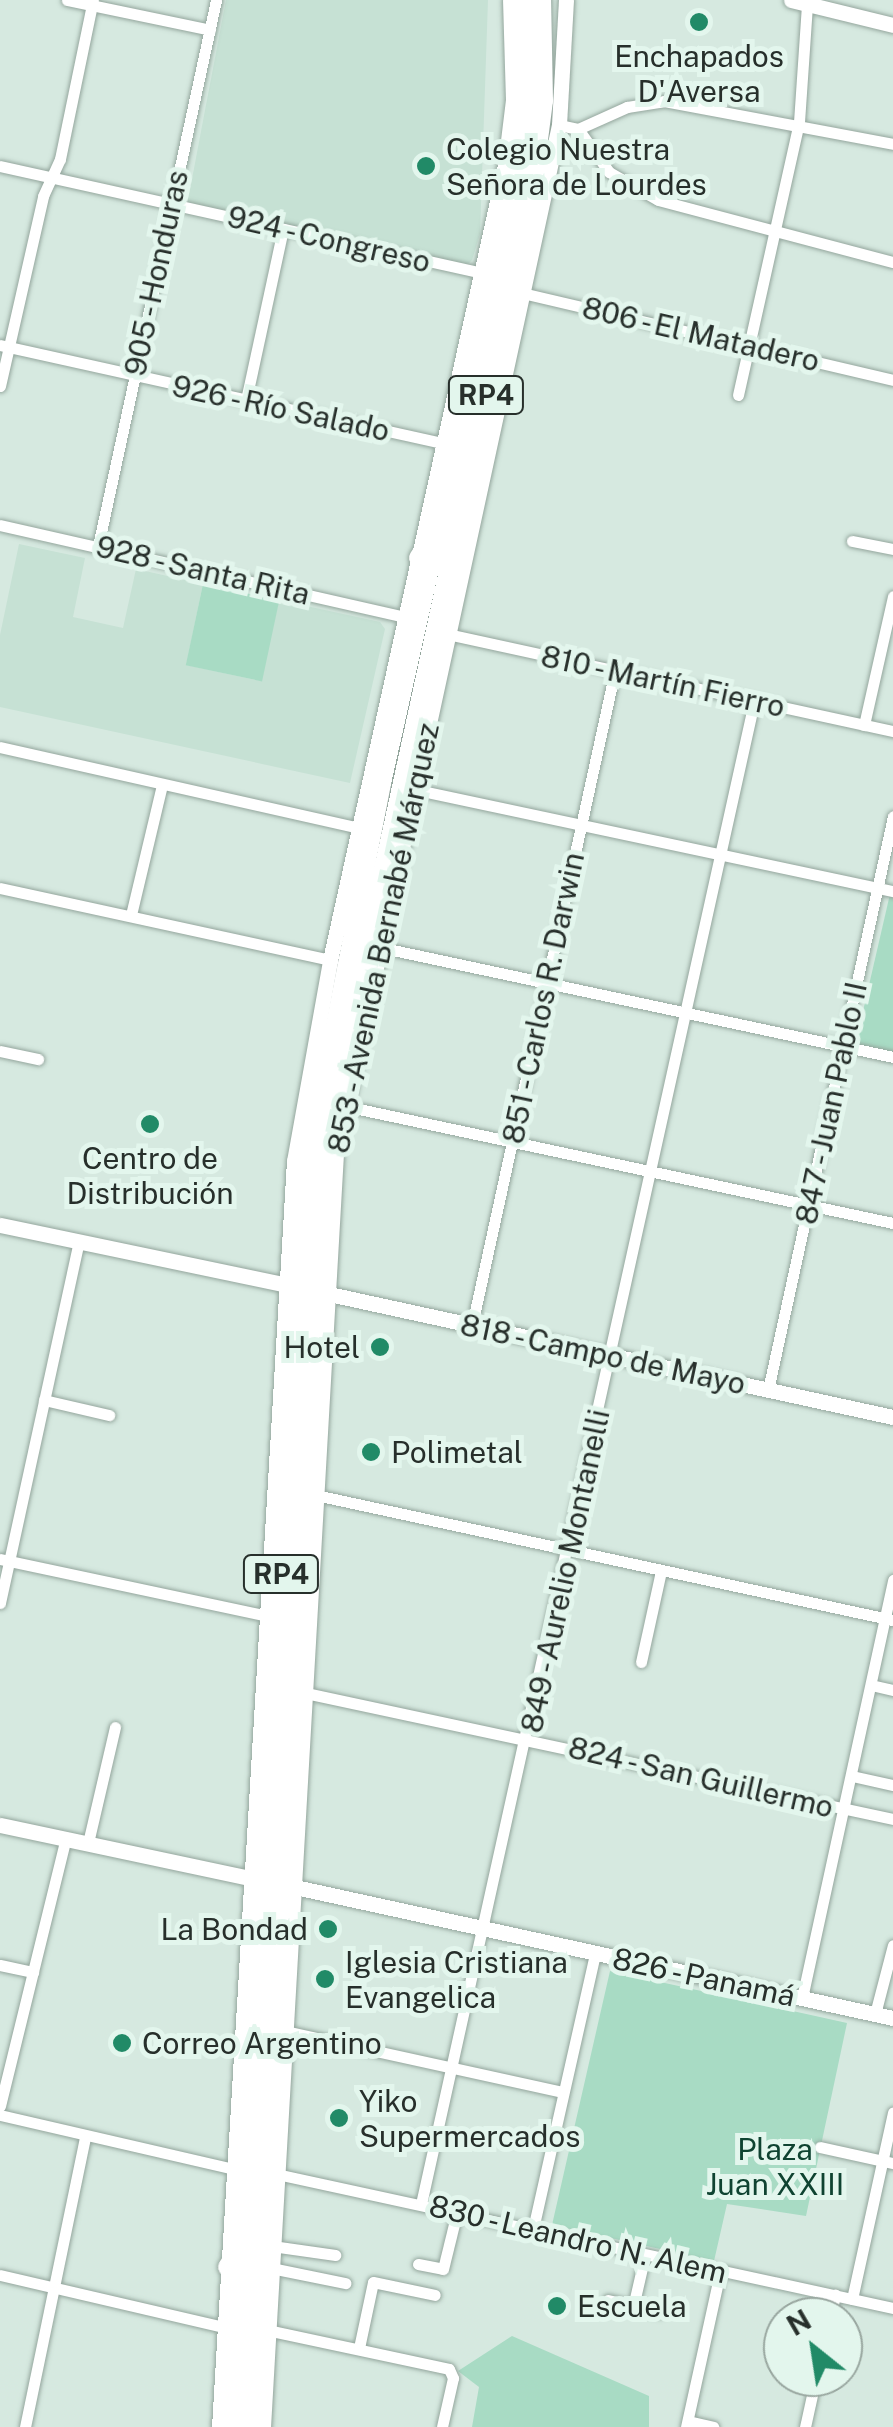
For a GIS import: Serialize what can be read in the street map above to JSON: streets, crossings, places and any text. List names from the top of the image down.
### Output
{
  "streets": {
    "main road": ["RP4", "853 - Avenida Bernabé Márquez"],
    "street": [
      "924 - Congreso",
      "905 - Honduras",
      "806 - El Matadero",
      "926 - Río Salado",
      "928 - Santa Rita",
      "810 - Martín Fierro",
      "851 - Carlos R. Darwin",
      "847 - Juan Pablo II",
      "818 - Campo de Mayo",
      "849 - Aurelio Montanelli",
      "824 - San Guillermo",
      "826 - Panamá",
      "830 - Leandro N. Alem"
    ]
  },
  "crossings": [
    ["924 - Congreso", "905 - Honduras"],
    ["924 - Congreso", "853 - Avenida Bernabé Márquez"],
    ["905 - Honduras", "926 - Río Salado"],
    ["905 - Honduras", "928 - Santa Rita"],
    ["806 - El Matadero", "853 - Avenida Bernabé Márquez"],
    ["926 - Río Salado", "853 - Avenida Bernabé Márquez"],
    ["928 - Santa Rita", "853 - Avenida Bernabé Márquez"],
    ["810 - Martín Fierro", "853 - Avenida Bernabé Márquez"],
    ["810 - Martín Fierro", "851 - Carlos R. Darwin"],
    ["810 - Martín Fierro", "849 - Aurelio Montanelli"],
    ["853 - Avenida Bernabé Márquez", "818 - Campo de Mayo"],
    ["853 - Avenida Bernabé Márquez", "824 - San Guillermo"],
    ["853 - Avenida Bernabé Márquez", "826 - Panamá"],
    ["853 - Avenida Bernabé Márquez", "830 - Leandro N. Alem"],
    ["851 - Carlos R. Darwin", "818 - Campo de Mayo"],
    ["847 - Juan Pablo II", "818 - Campo de Mayo"],
    ["818 - Campo de Mayo", "849 - Aurelio Montanelli"],
    ["849 - Aurelio Montanelli", "824 - San Guillermo"],
    ["849 - Aurelio Montanelli", "826 - Panamá"],
    ["849 - Aurelio Montanelli", "830 - Leandro N. Alem"]
  ],
  "parks": ["Plaza Juan XXIII"],
  "places": [
    "Enchapados D'Aversa",
    "Colegio Nuestra Señora de Lourdes",
    "Centro de Distribución",
    "Hotel",
    "Polimetal",
    "La Bondad",
    "Iglesia Cristiana Evangelica",
    "Correo Argentino",
    "Yiko Supermercados",
    "Escuela"
  ],
  "north": "top left"
}
